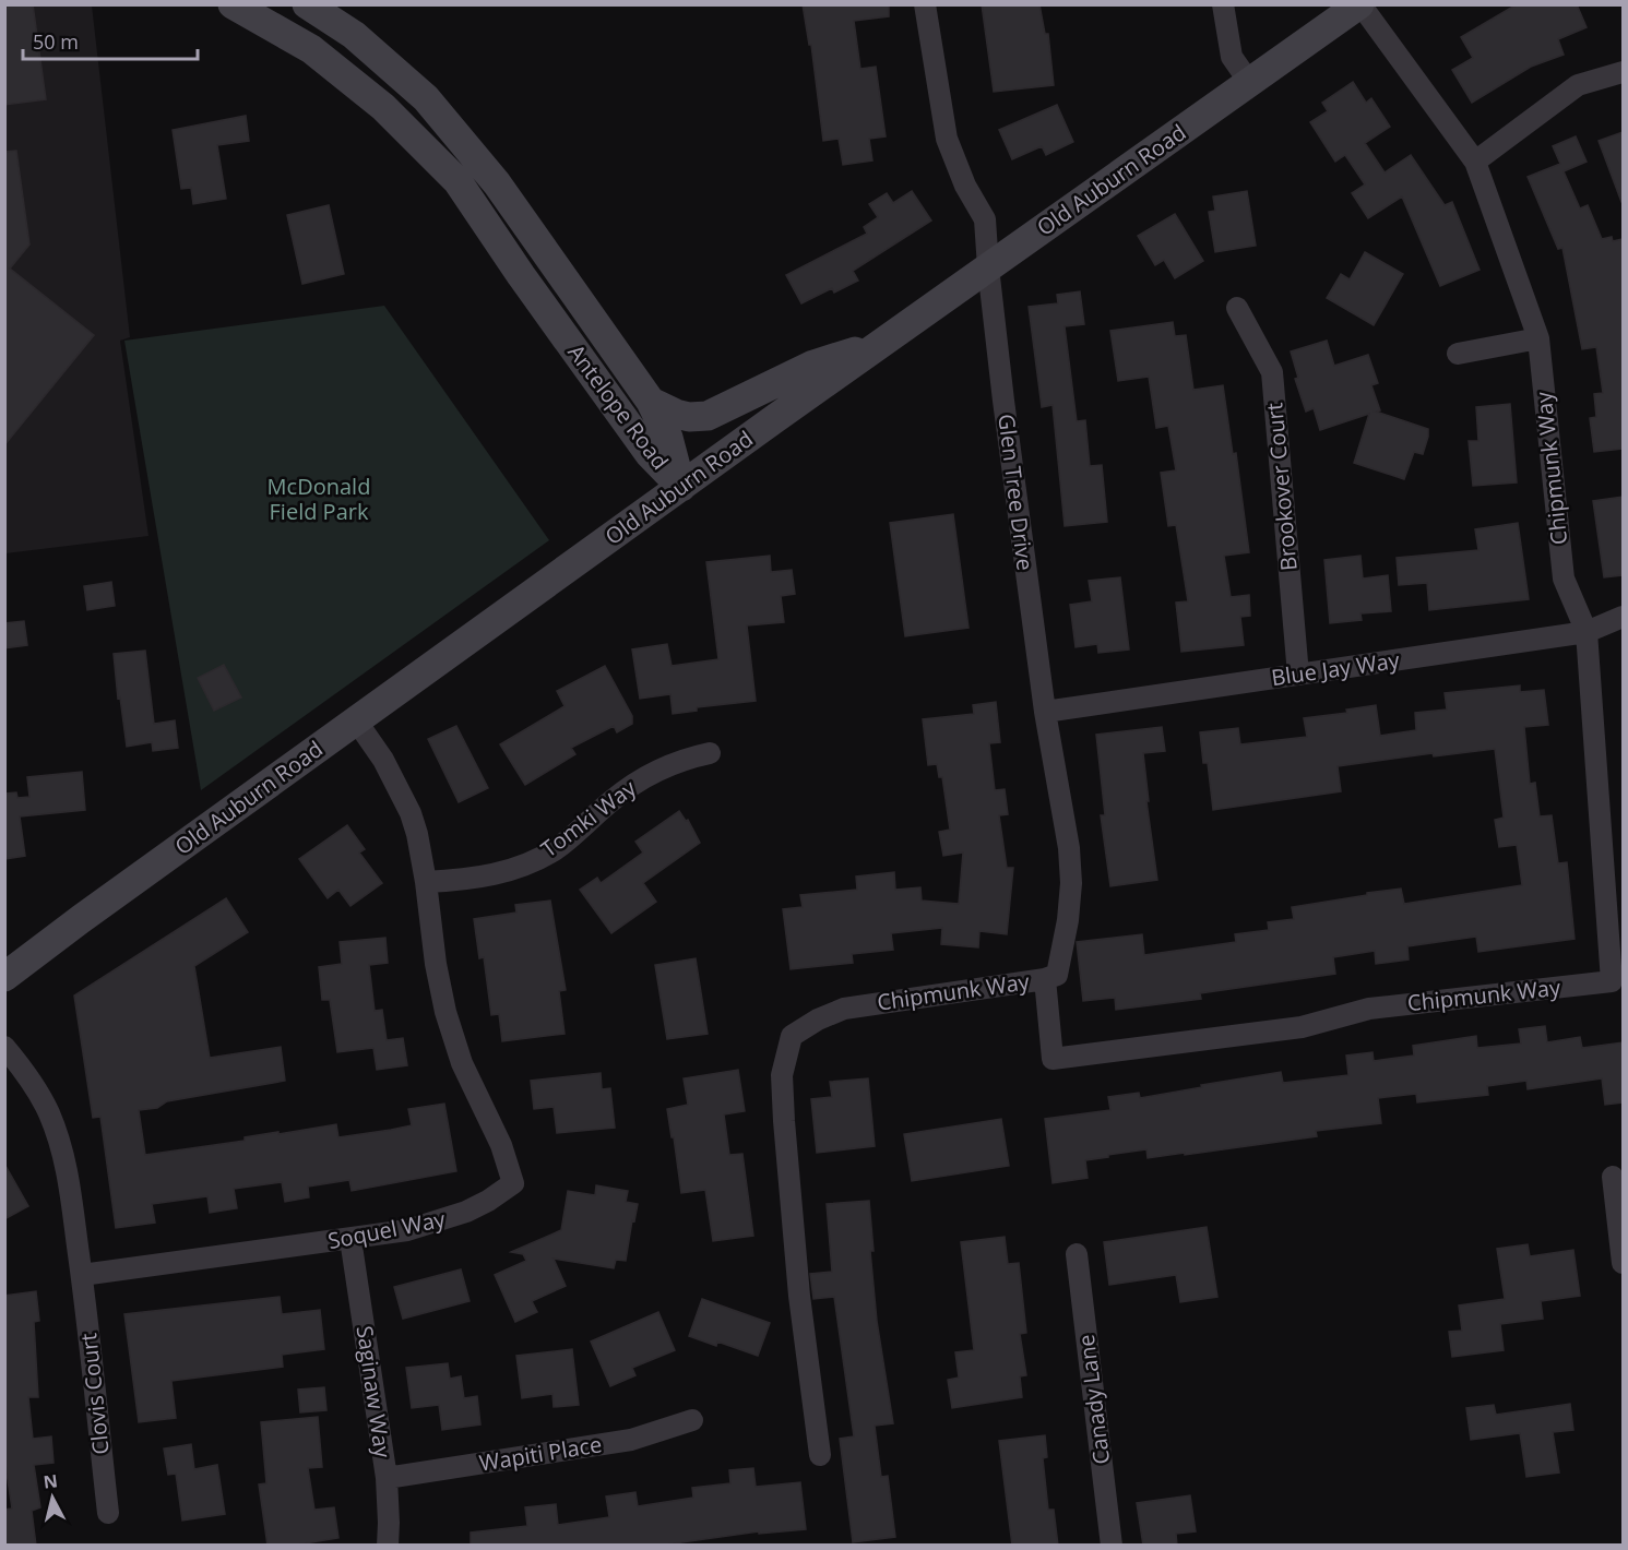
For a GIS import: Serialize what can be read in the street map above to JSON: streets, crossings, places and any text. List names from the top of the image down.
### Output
{
  "streets": {
    "main road": ["Old Auburn Road", "Antelope Road"],
    "street": [
      "Chipmunk Way",
      "Brookover Court",
      "Glen Tree Drive",
      "Blue Jay Way",
      "Tomki Way",
      "Soquel Way",
      "Saginaw Way",
      "Clovis Court",
      "Canady Lane",
      "Wapiti Place"
    ]
  },
  "crossings": [
    ["Old Auburn Road", "Antelope Road"],
    ["Old Auburn Road", "Chipmunk Way"],
    ["Old Auburn Road", "Glen Tree Drive"],
    ["Old Auburn Road", "Soquel Way"],
    ["Chipmunk Way", "Glen Tree Drive"],
    ["Chipmunk Way", "Blue Jay Way"],
    ["Brookover Court", "Blue Jay Way"],
    ["Glen Tree Drive", "Blue Jay Way"],
    ["Tomki Way", "Soquel Way"],
    ["Soquel Way", "Saginaw Way"],
    ["Soquel Way", "Clovis Court"],
    ["Saginaw Way", "Wapiti Place"]
  ],
  "parks": ["McDonald Field Park"],
  "scale_bar": "50 m",
  "north": "top"
}
